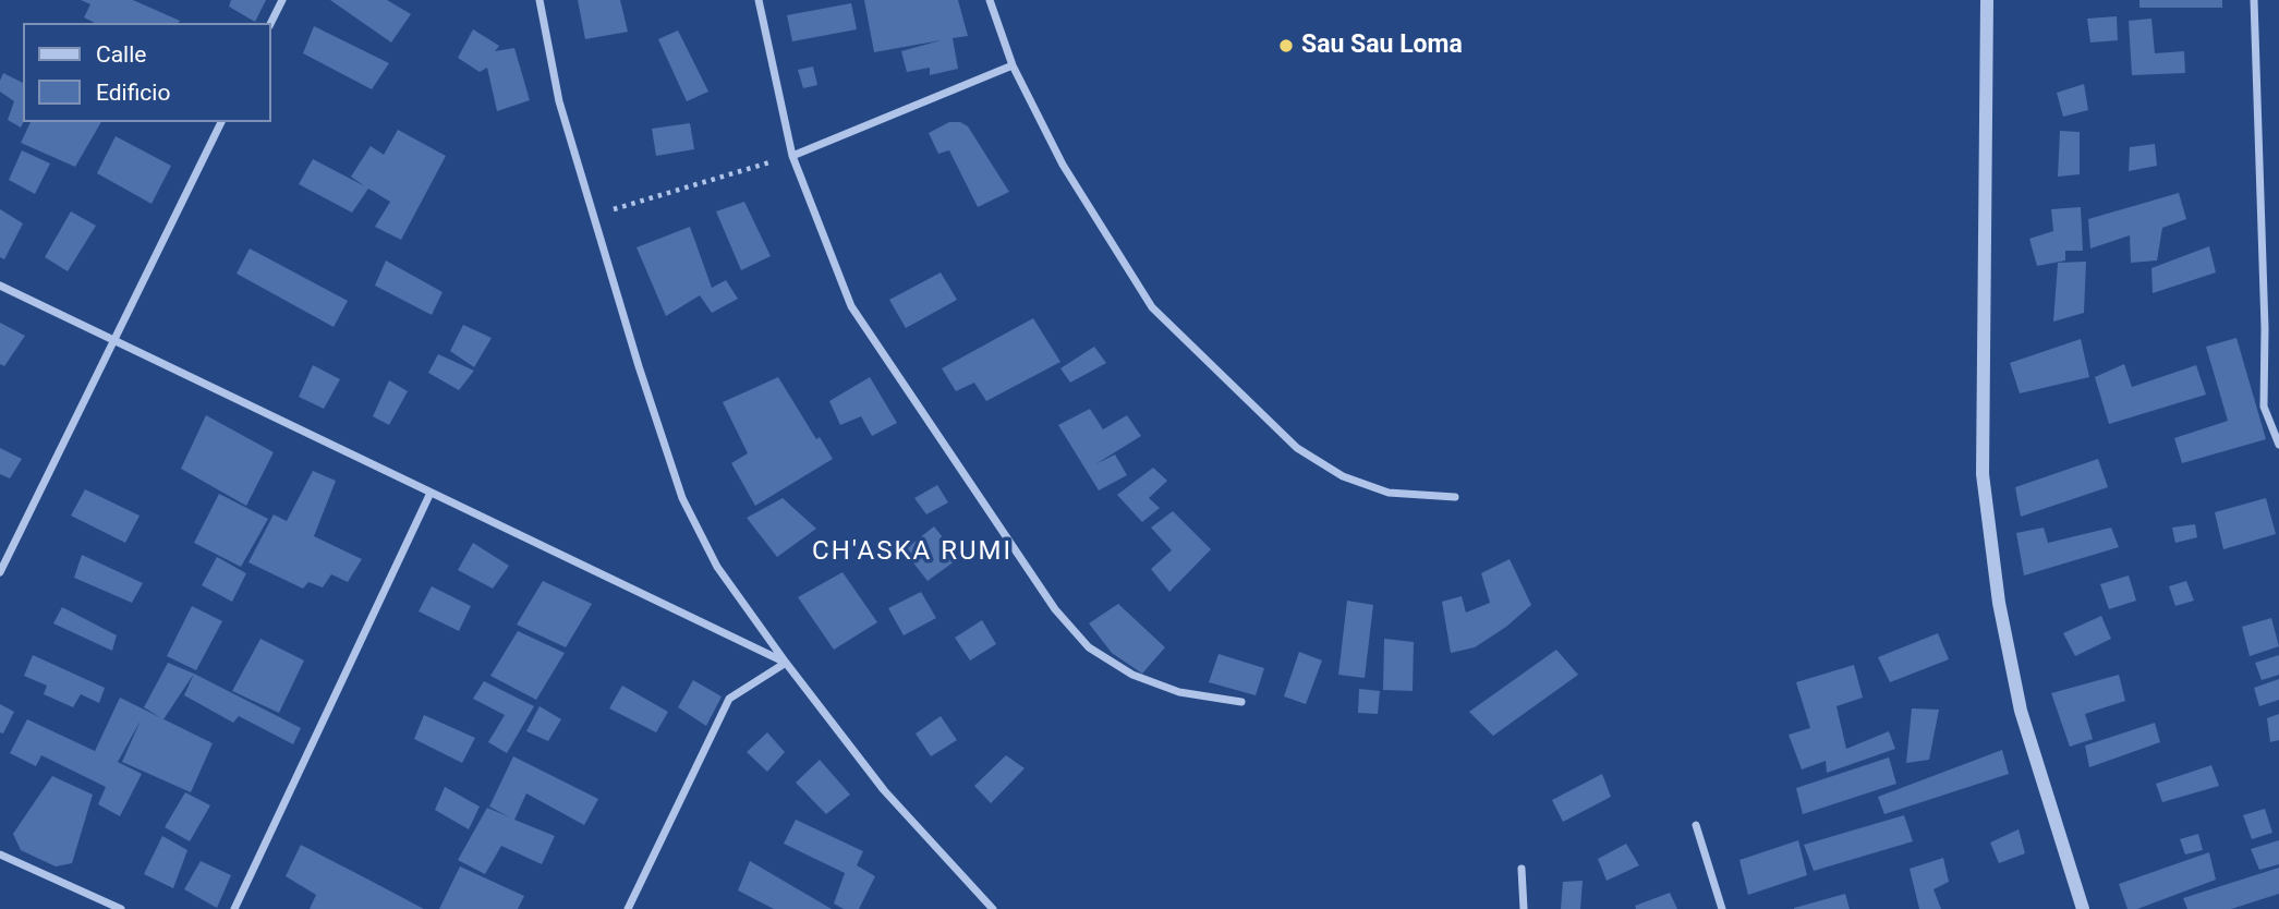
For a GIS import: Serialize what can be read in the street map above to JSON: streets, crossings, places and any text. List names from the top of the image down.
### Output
{
  "districts": ["CH'ASKA RUMI"],
  "places": ["Sau Sau Loma"],
  "legend": ["Calle", "Edificio"]
}
